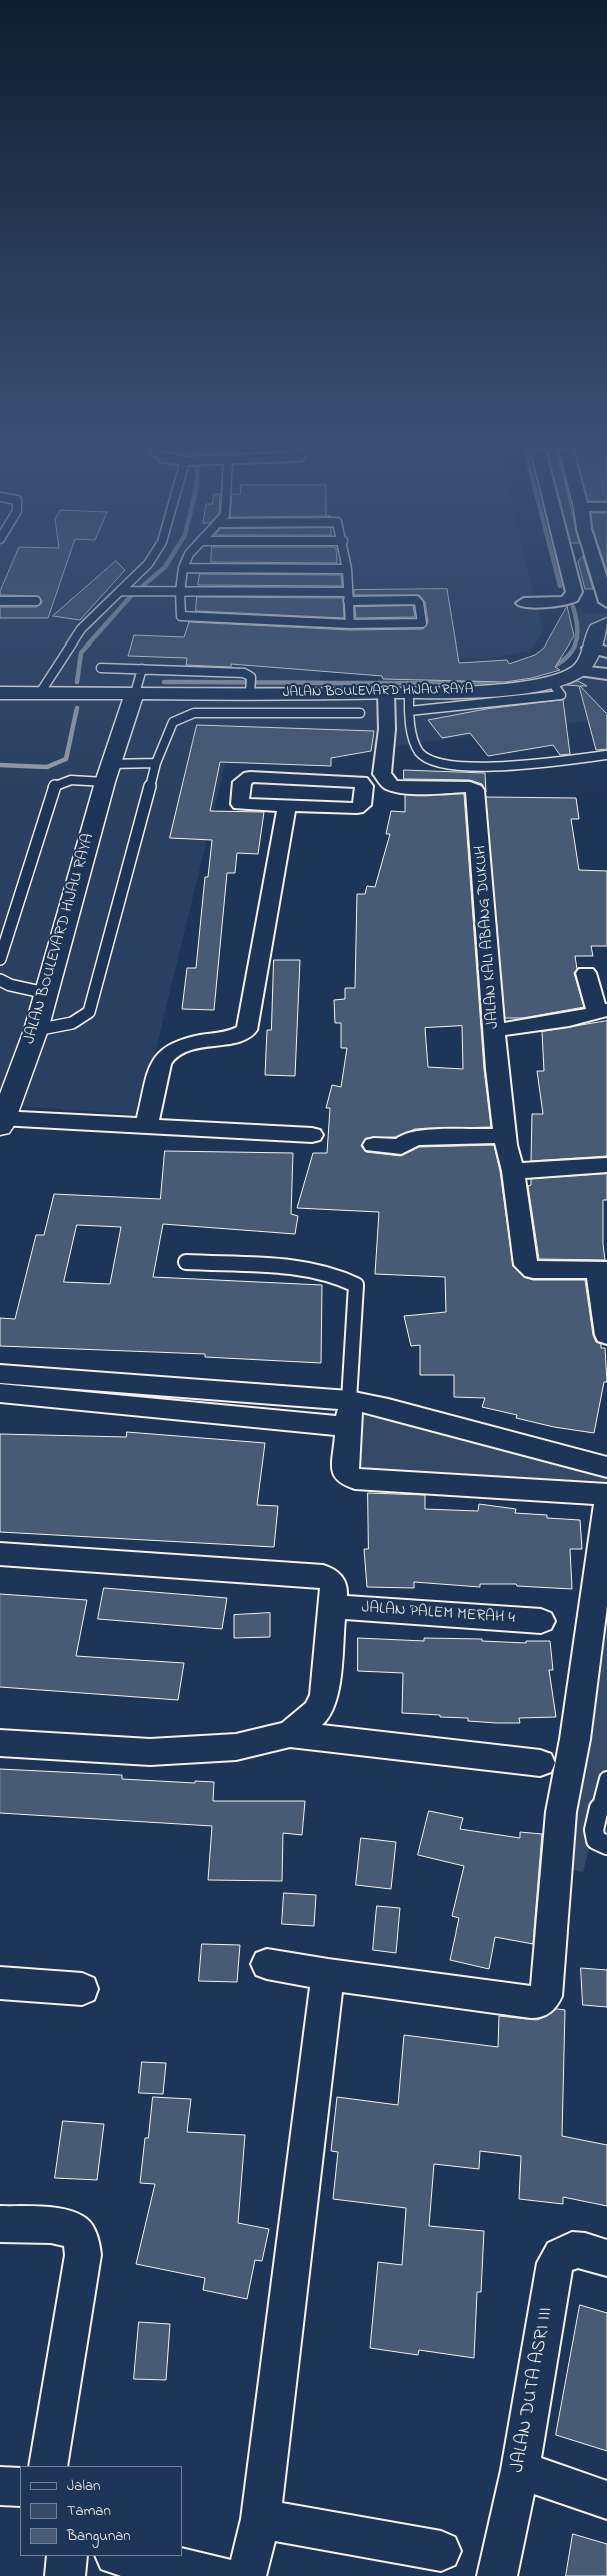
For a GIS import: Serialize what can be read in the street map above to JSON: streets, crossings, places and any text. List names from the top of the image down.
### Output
{
  "streets": {
    "street": [
      "JALAN BOULEVARD HIJAU RAYA",
      "JALAN KALI ABANG DUKUH",
      "JALAN PALEM MERAH 4",
      "JALAN DUTA ASRI III"
    ]
  },
  "crossings": [
    ["JALAN BOULEVARD HIJAU RAYA", "JALAN KALI ABANG DUKUH"]
  ],
  "legend": ["Jalan", "Taman", "Bangunan"]
}
